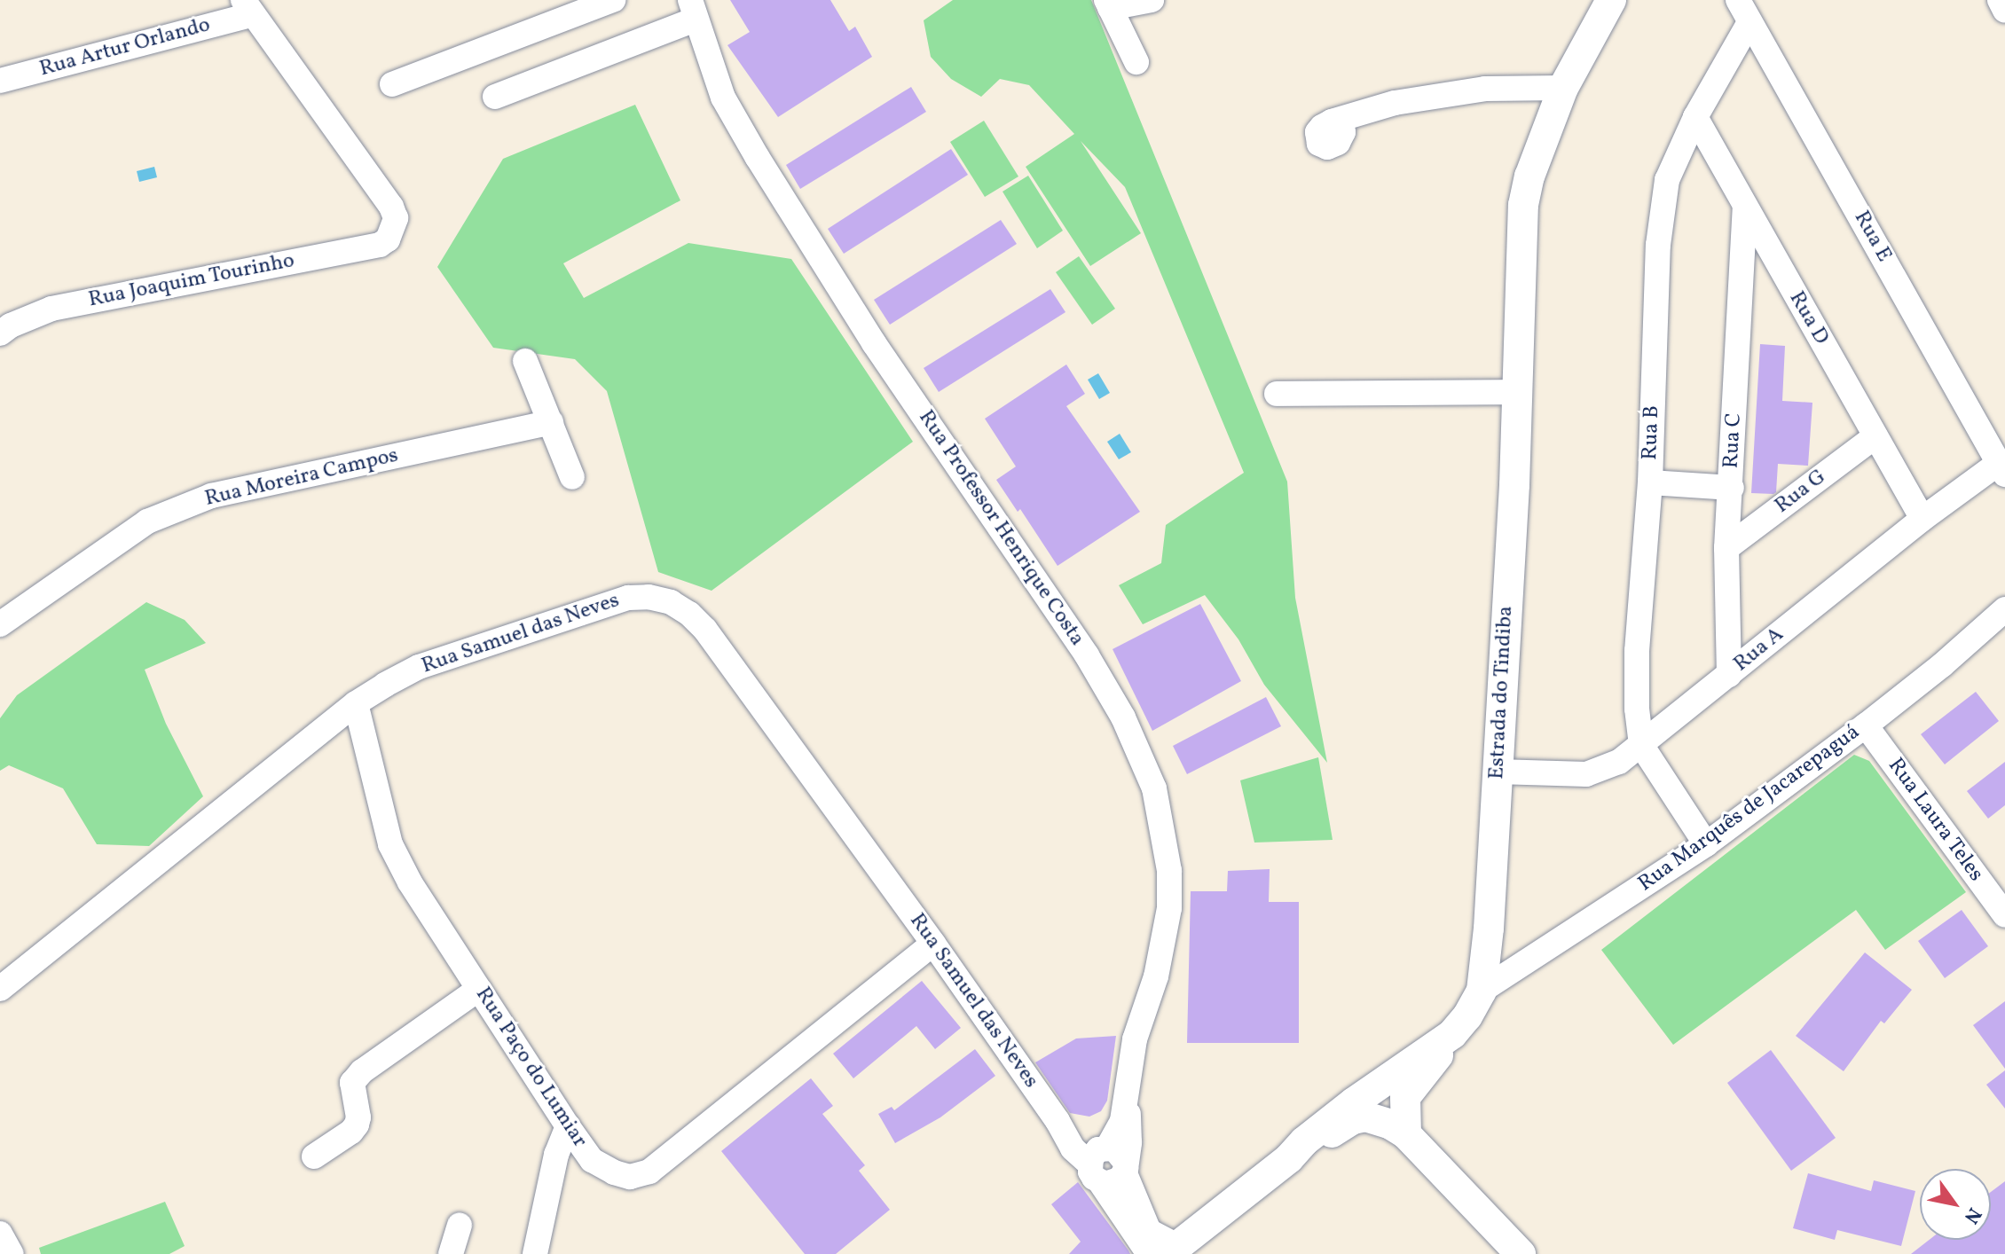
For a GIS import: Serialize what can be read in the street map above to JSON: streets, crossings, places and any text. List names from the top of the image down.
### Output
{
  "streets": {
    "main road": ["Estrada do Tindiba"],
    "street": [
      "Rua Artur Orlando",
      "Rua E",
      "Rua Joaquim Tourinho",
      "Rua D",
      "Rua B",
      "Rua C",
      "Rua Moreira Campos",
      "Rua G",
      "Rua Professor Henrique Costa",
      "Rua Samuel das Neves",
      "Rua A",
      "Rua Marquês de Jacarepaguá",
      "Rua Laura Teles",
      "Rua Paço do Lumiar"
    ]
  },
  "crossings": [
    ["Rua Artur Orlando", "Rua Joaquim Tourinho"],
    ["Rua E", "Rua B"],
    ["Rua E", "Rua A"],
    ["Rua D", "Rua B"],
    ["Rua D", "Rua C"],
    ["Rua D", "Rua G"],
    ["Rua D", "Rua A"],
    ["Rua B", "Rua A"],
    ["Rua B", "Rua Marquês de Jacarepaguá"],
    ["Rua C", "Rua G"],
    ["Rua C", "Rua A"],
    ["Rua Professor Henrique Costa", "Rua Samuel das Neves"],
    ["Rua Professor Henrique Costa", "Estrada do Tindiba"],
    ["Rua Samuel das Neves", "Rua Paço do Lumiar"],
    ["Rua A", "Estrada do Tindiba"],
    ["Estrada do Tindiba", "Rua Marquês de Jacarepaguá"],
    ["Rua Marquês de Jacarepaguá", "Rua Laura Teles"]
  ],
  "north": "bottom right"
}
